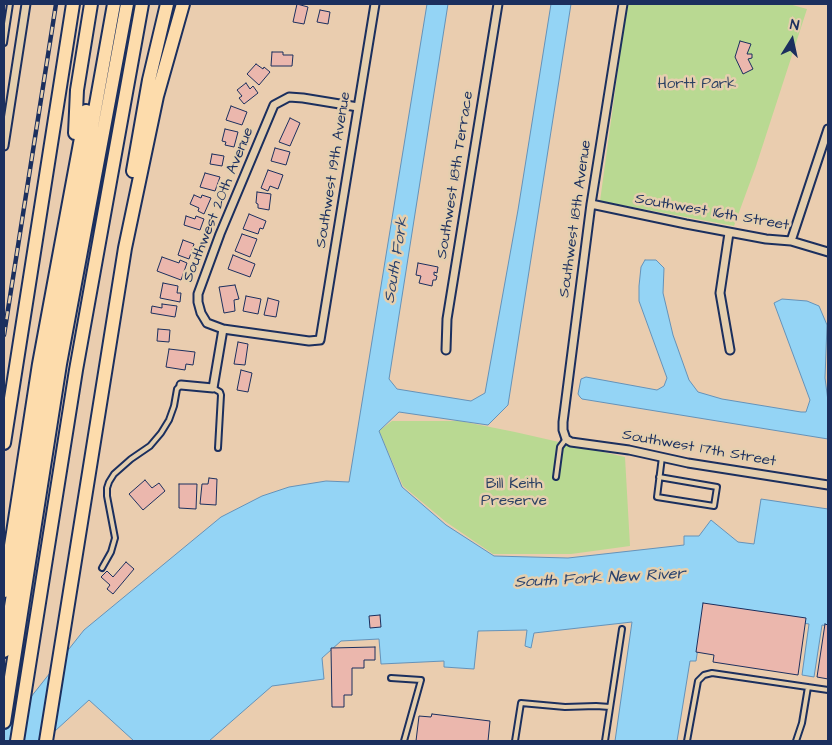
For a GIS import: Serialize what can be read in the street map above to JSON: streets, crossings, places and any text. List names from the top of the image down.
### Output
{
  "streets": {
    "street": [
      "Southwest 19th Avenue",
      "Southwest 18th Terrace",
      "Southwest 20th Avenue",
      "Southwest 16th Street",
      "Southwest 18th Avenue",
      "Southwest 17th Street"
    ]
  },
  "crossings": [
    ["Southwest 19th Avenue", "Southwest 20th Avenue"],
    ["Southwest 16th Street", "Southwest 18th Avenue"],
    ["Southwest 18th Avenue", "Southwest 17th Street"]
  ],
  "water": ["South Fork", "South Fork New River"],
  "parks": ["Hortt Park", "Bill Keith Preserve"],
  "north": "top"
}
